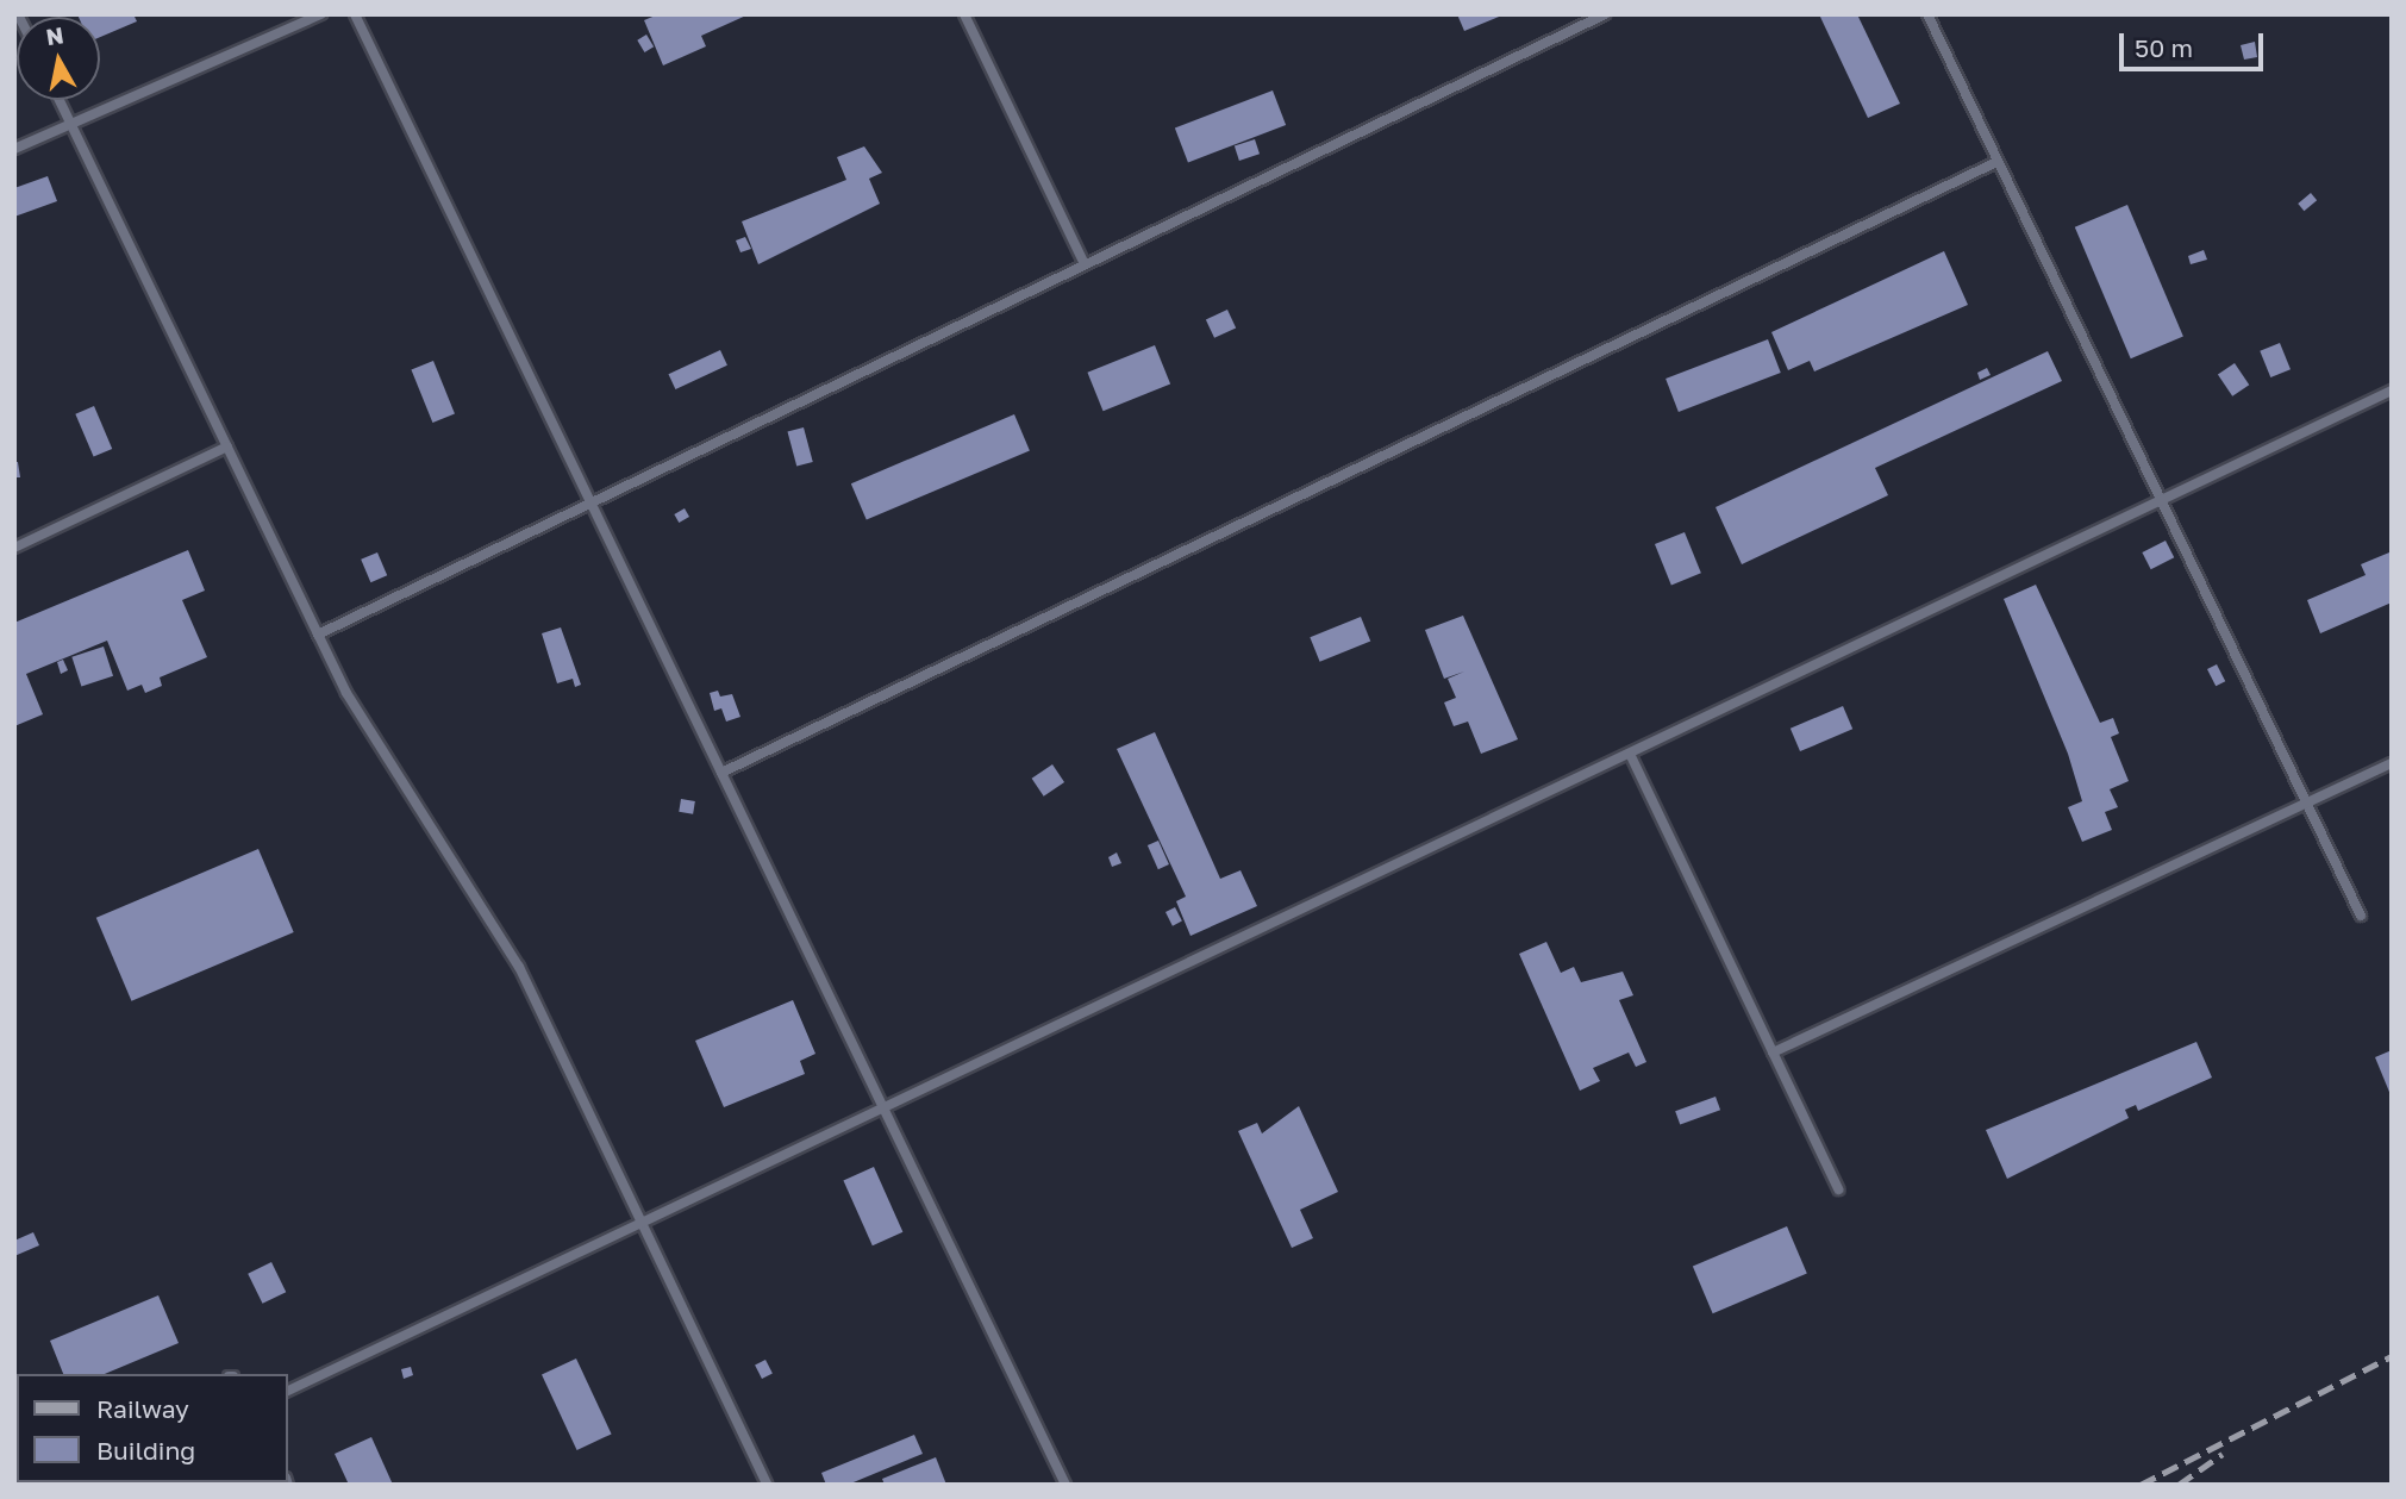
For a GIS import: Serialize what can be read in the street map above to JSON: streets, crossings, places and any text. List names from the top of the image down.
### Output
{
  "legend": ["Railway", "Building"],
  "scale_bar": "50 m",
  "north": "top"
}
